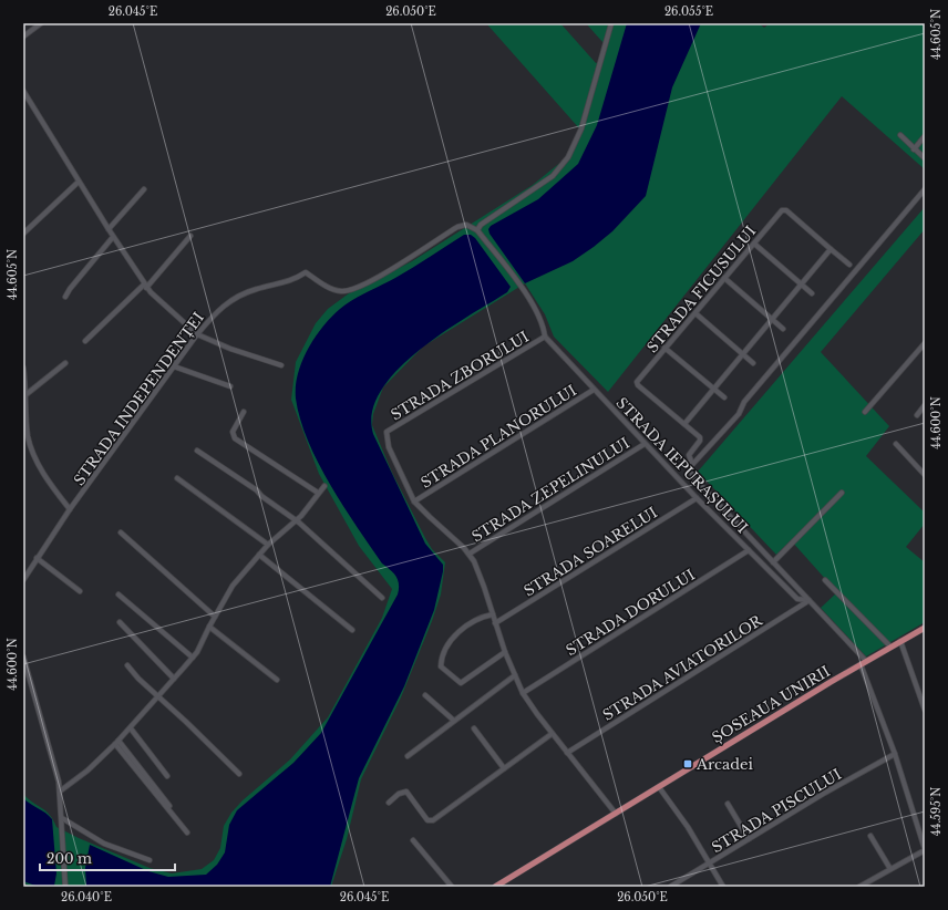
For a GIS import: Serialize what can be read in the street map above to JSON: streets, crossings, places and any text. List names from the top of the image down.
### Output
{
  "streets": {
    "main road": ["ȘOSEAUA UNIRII"],
    "street": [
      "STRADA FICUSULUI",
      "STRADA ZBORULUI",
      "STRADA INDEPENDENȚEI",
      "STRADA PLANORULUI",
      "STRADA IEPURAȘULUI",
      "STRADA ZEPELINULUI",
      "STRADA SOARELUI",
      "STRADA DORULUI",
      "STRADA AVIATORILOR",
      "STRADA PISCULUI"
    ]
  },
  "crossings": [
    ["STRADA FICUSULUI", "STRADA IEPURAȘULUI"],
    ["STRADA ZBORULUI", "STRADA PLANORULUI"],
    ["STRADA ZBORULUI", "STRADA IEPURAȘULUI"],
    ["STRADA PLANORULUI", "STRADA IEPURAȘULUI"],
    ["STRADA IEPURAȘULUI", "STRADA ZEPELINULUI"],
    ["STRADA IEPURAȘULUI", "STRADA SOARELUI"],
    ["STRADA IEPURAȘULUI", "STRADA DORULUI"],
    ["STRADA IEPURAȘULUI", "STRADA AVIATORILOR"],
    ["STRADA IEPURAȘULUI", "ȘOSEAUA UNIRII"]
  ],
  "places": {
    "transit": ["Arcadei"]
  },
  "scale_bar": "200 m",
  "coordinates": [
    "26.045°E",
    "26.050°E",
    "26.055°E",
    "44.605°N",
    "44.600°N",
    "44.595°N",
    "26.040°E"
  ]
}
